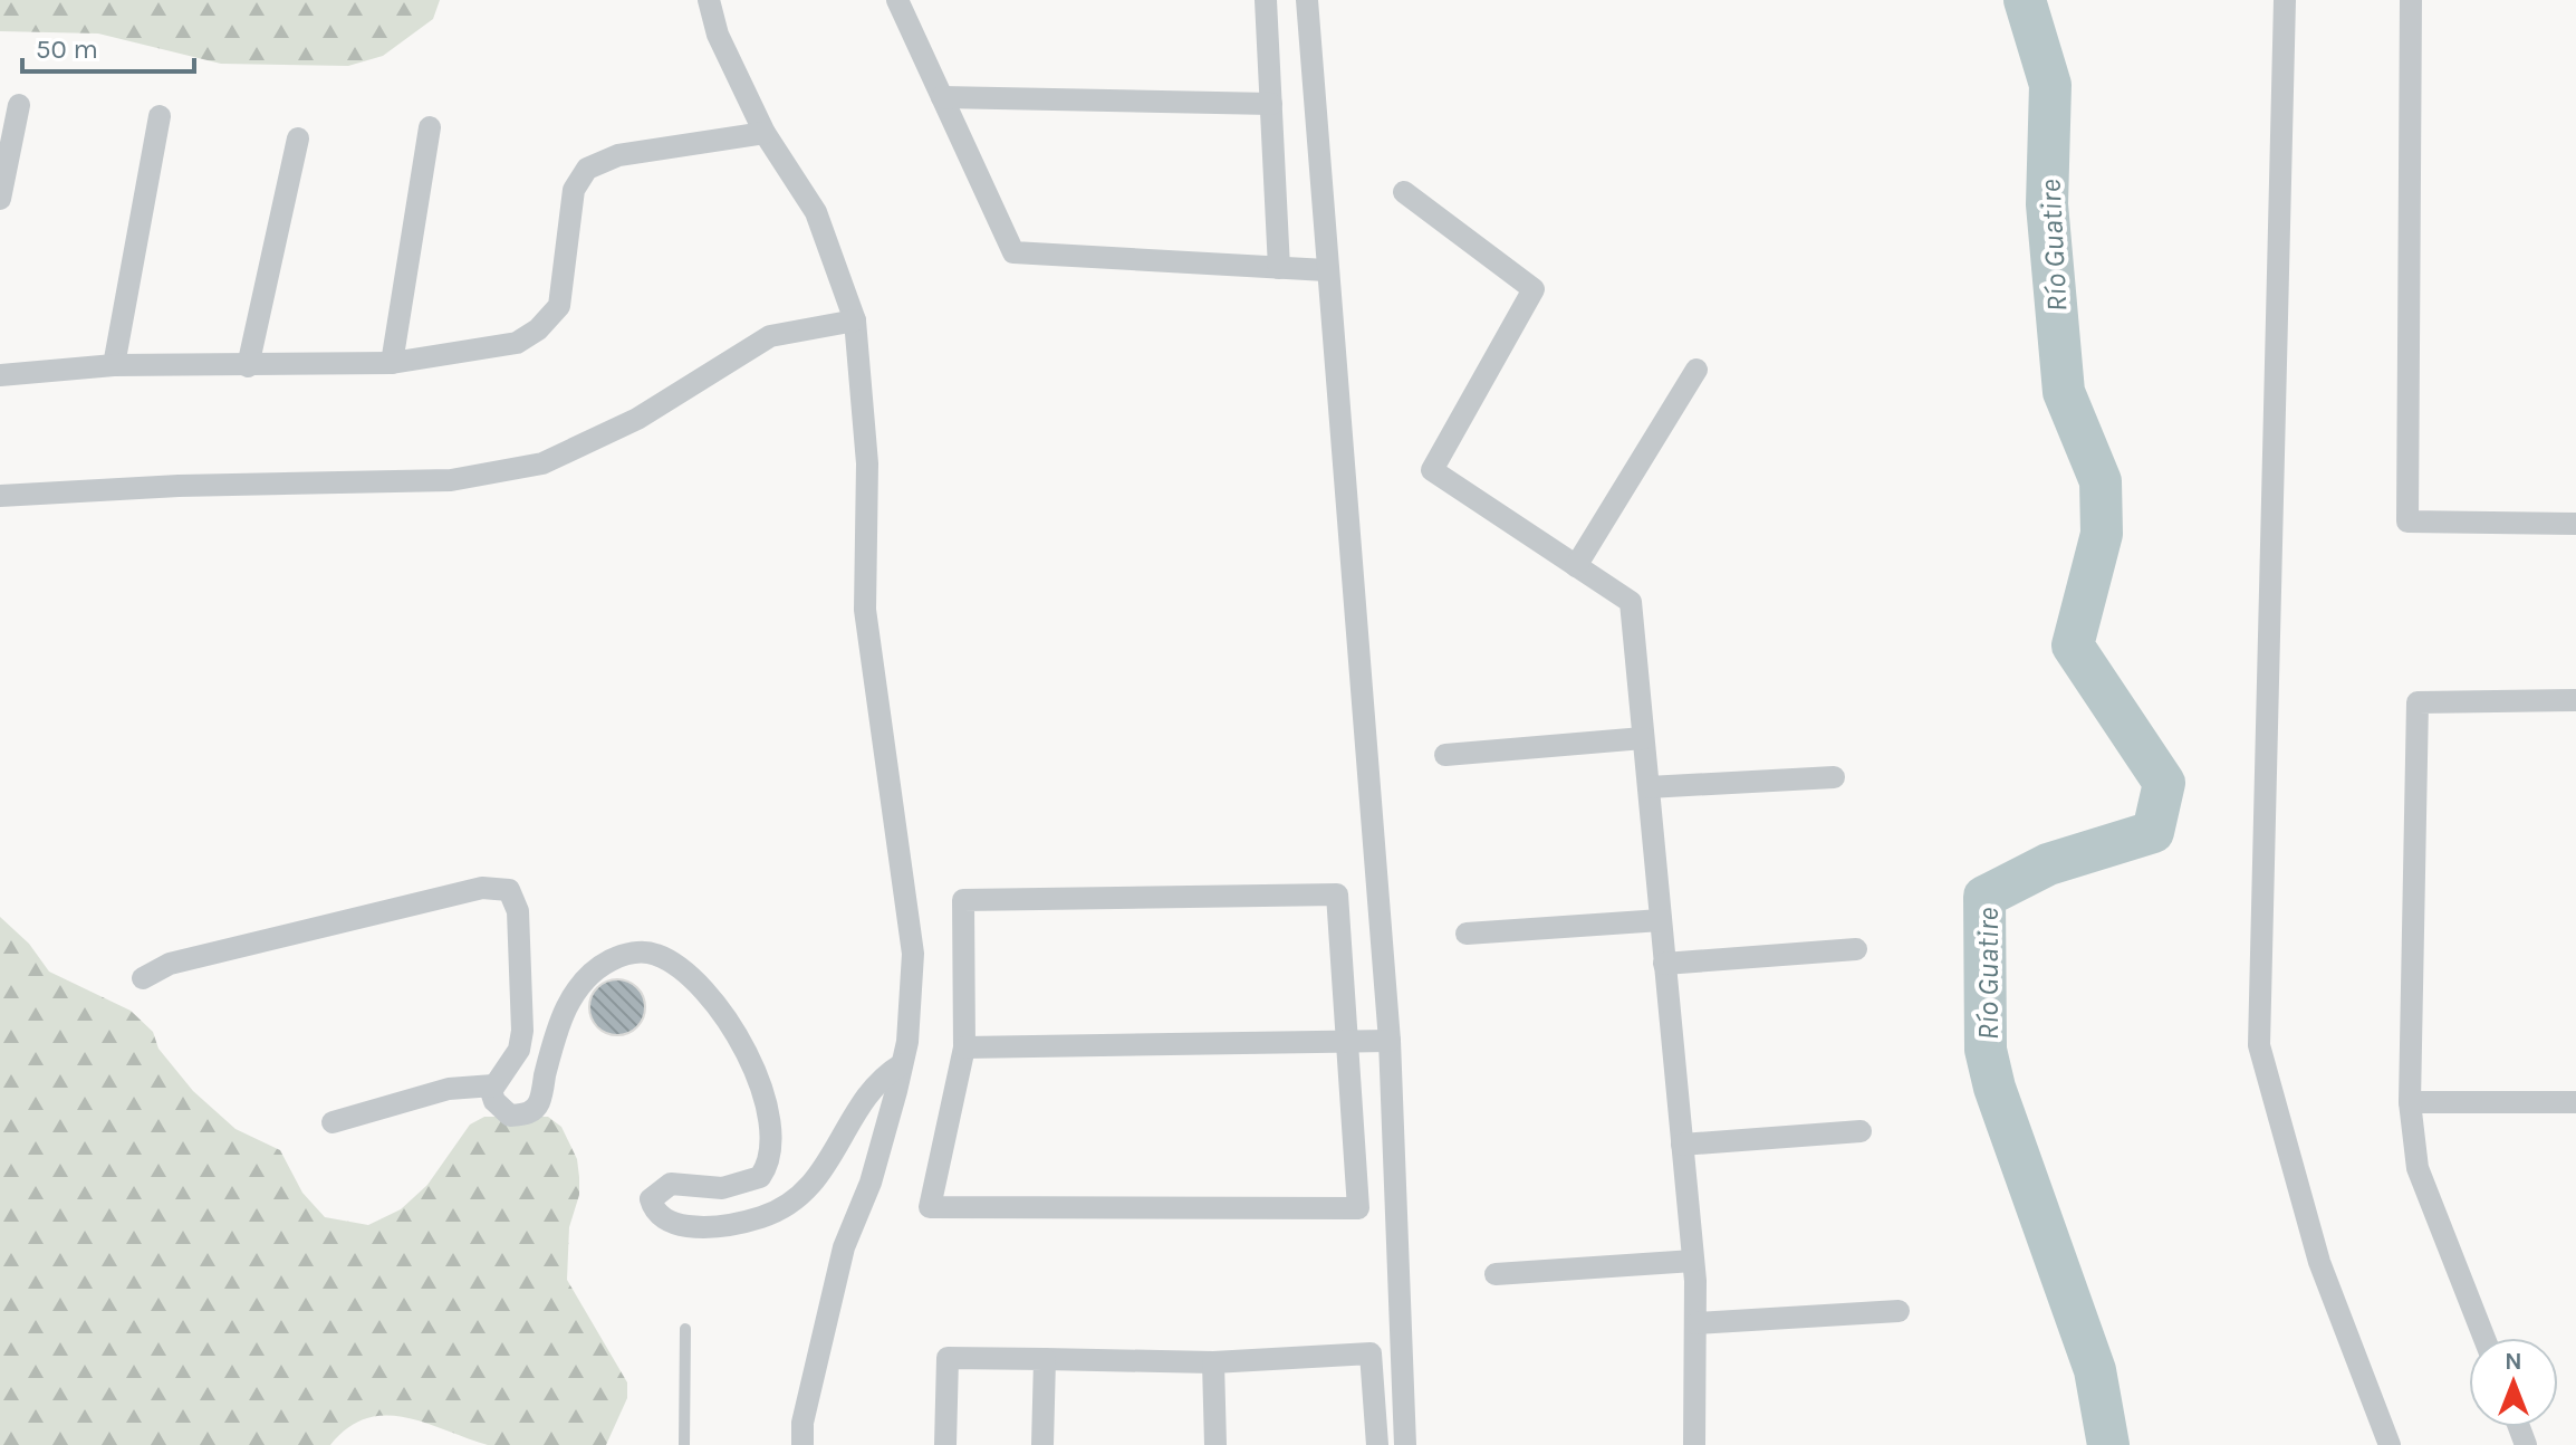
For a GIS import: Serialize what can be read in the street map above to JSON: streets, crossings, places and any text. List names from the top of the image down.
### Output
{
  "water": ["Río Guatire"],
  "scale_bar": "50 m",
  "north": "top"
}
